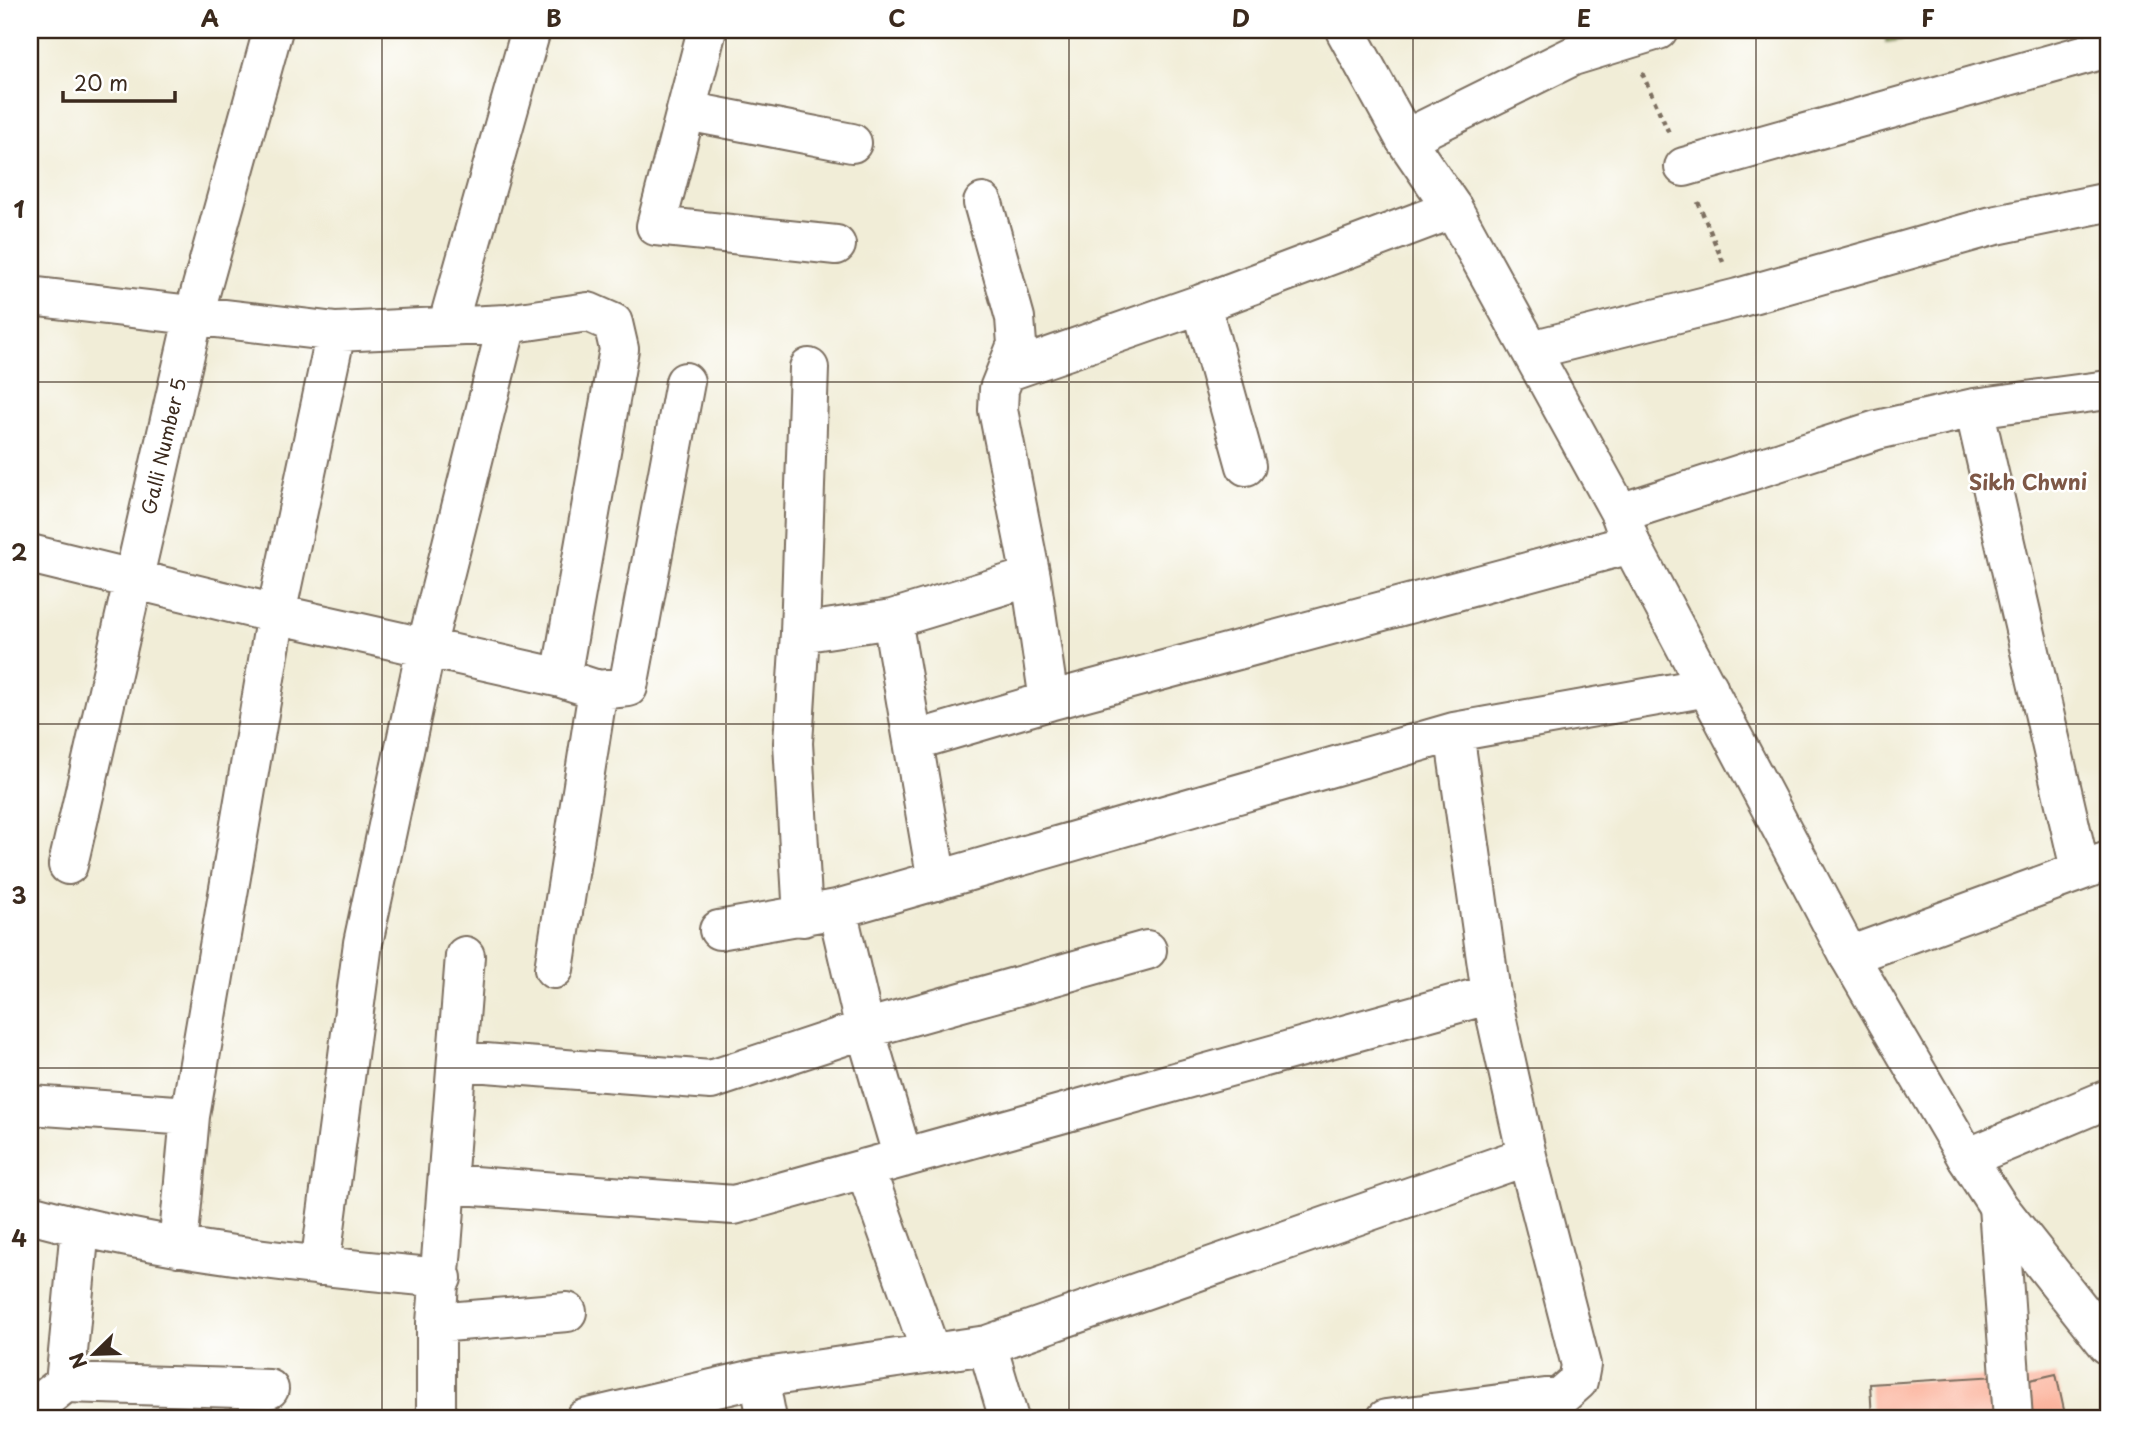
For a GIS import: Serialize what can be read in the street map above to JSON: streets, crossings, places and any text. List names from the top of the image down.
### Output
{
  "streets": {
    "street": ["Galli Number 5"]
  },
  "districts": ["Sikh Chwni"],
  "scale_bar": "20 m",
  "north": "bottom left",
  "grid": {
    "columns": [
      "A",
      "B",
      "C",
      "D",
      "E",
      "F"
    ],
    "rows": [
      "1",
      "2",
      "3",
      "4"
    ]
  }
}
